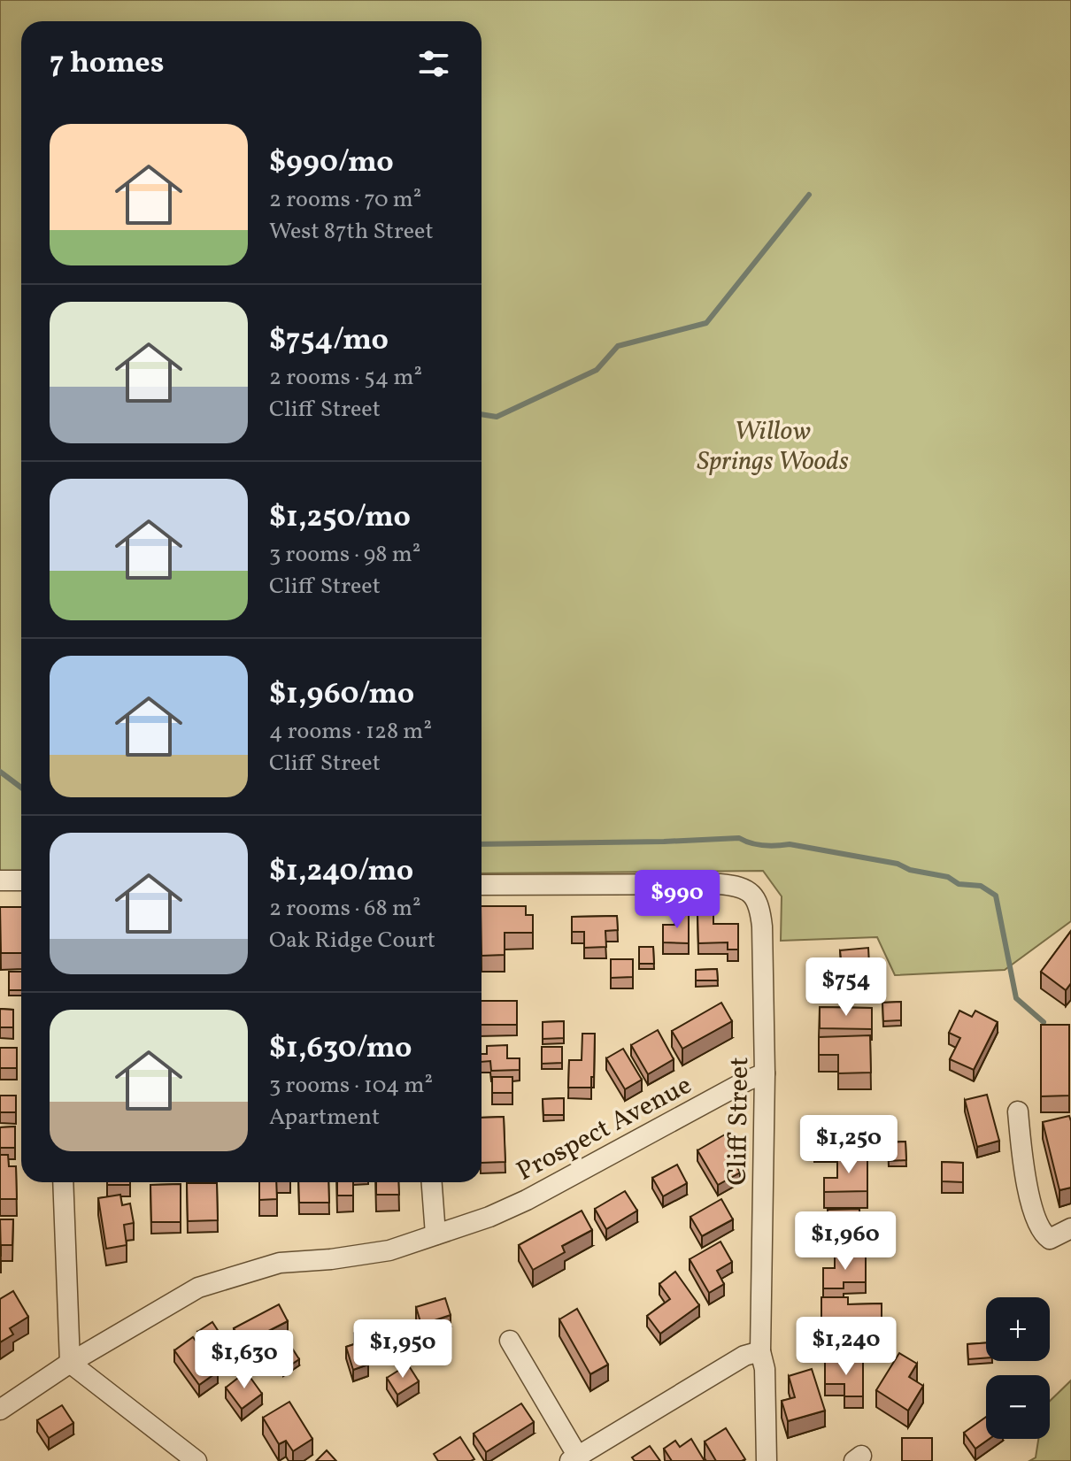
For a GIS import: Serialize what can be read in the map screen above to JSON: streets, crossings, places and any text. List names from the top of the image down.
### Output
{
  "streets": {
    "street": ["Cliff Street", "Prospect Avenue"]
  },
  "crossings": [
    ["Cliff Street", "Prospect Avenue"]
  ],
  "parks": ["Willow Springs Woods"],
  "page": {
    "heading": "7 homes",
    "list": [
      {
        "name": "$990/mo",
        "note": "2 rooms · 70 m² · West 87th Street"
      },
      {
        "name": "$754/mo",
        "note": "2 rooms · 54 m² · Cliff Street"
      },
      {
        "name": "$1,250/mo",
        "note": "3 rooms · 98 m² · Cliff Street"
      },
      {
        "name": "$1,960/mo",
        "note": "4 rooms · 128 m² · Cliff Street"
      },
      {
        "name": "$1,240/mo",
        "note": "2 rooms · 68 m² · Oak Ridge Court"
      },
      {
        "name": "$1,630/mo",
        "note": "3 rooms · 104 m² · Apartment"
      }
    ],
    "price": [
      "$990",
      "$754",
      "$1,250",
      "$1,960",
      "$1,240",
      "$1,950",
      "$1,630"
    ],
    "map_buttons": ["+", "−"]
  }
}
